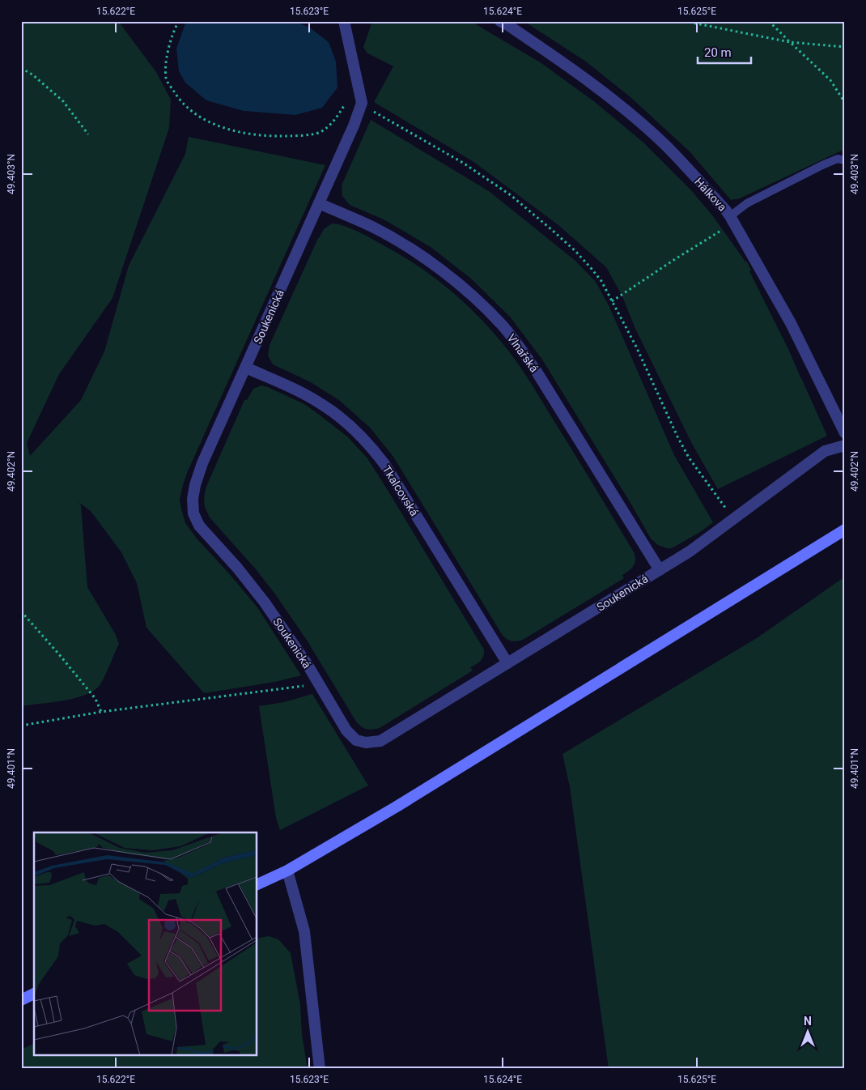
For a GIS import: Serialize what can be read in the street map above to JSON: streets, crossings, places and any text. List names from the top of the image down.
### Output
{
  "streets": {
    "street": [
      "Hálkova",
      "Soukenická",
      "Vlnařská",
      "Tkalcovská"
    ]
  },
  "crossings": [
    ["Soukenická", "Vlnařská"],
    ["Soukenická", "Tkalcovská"]
  ],
  "scale_bar": "20 m",
  "north": "top",
  "coordinates": [
    "15.622°E",
    "15.623°E",
    "15.624°E",
    "15.625°E",
    "49.403°N",
    "49.402°N",
    "49.401°N"
  ]
}
